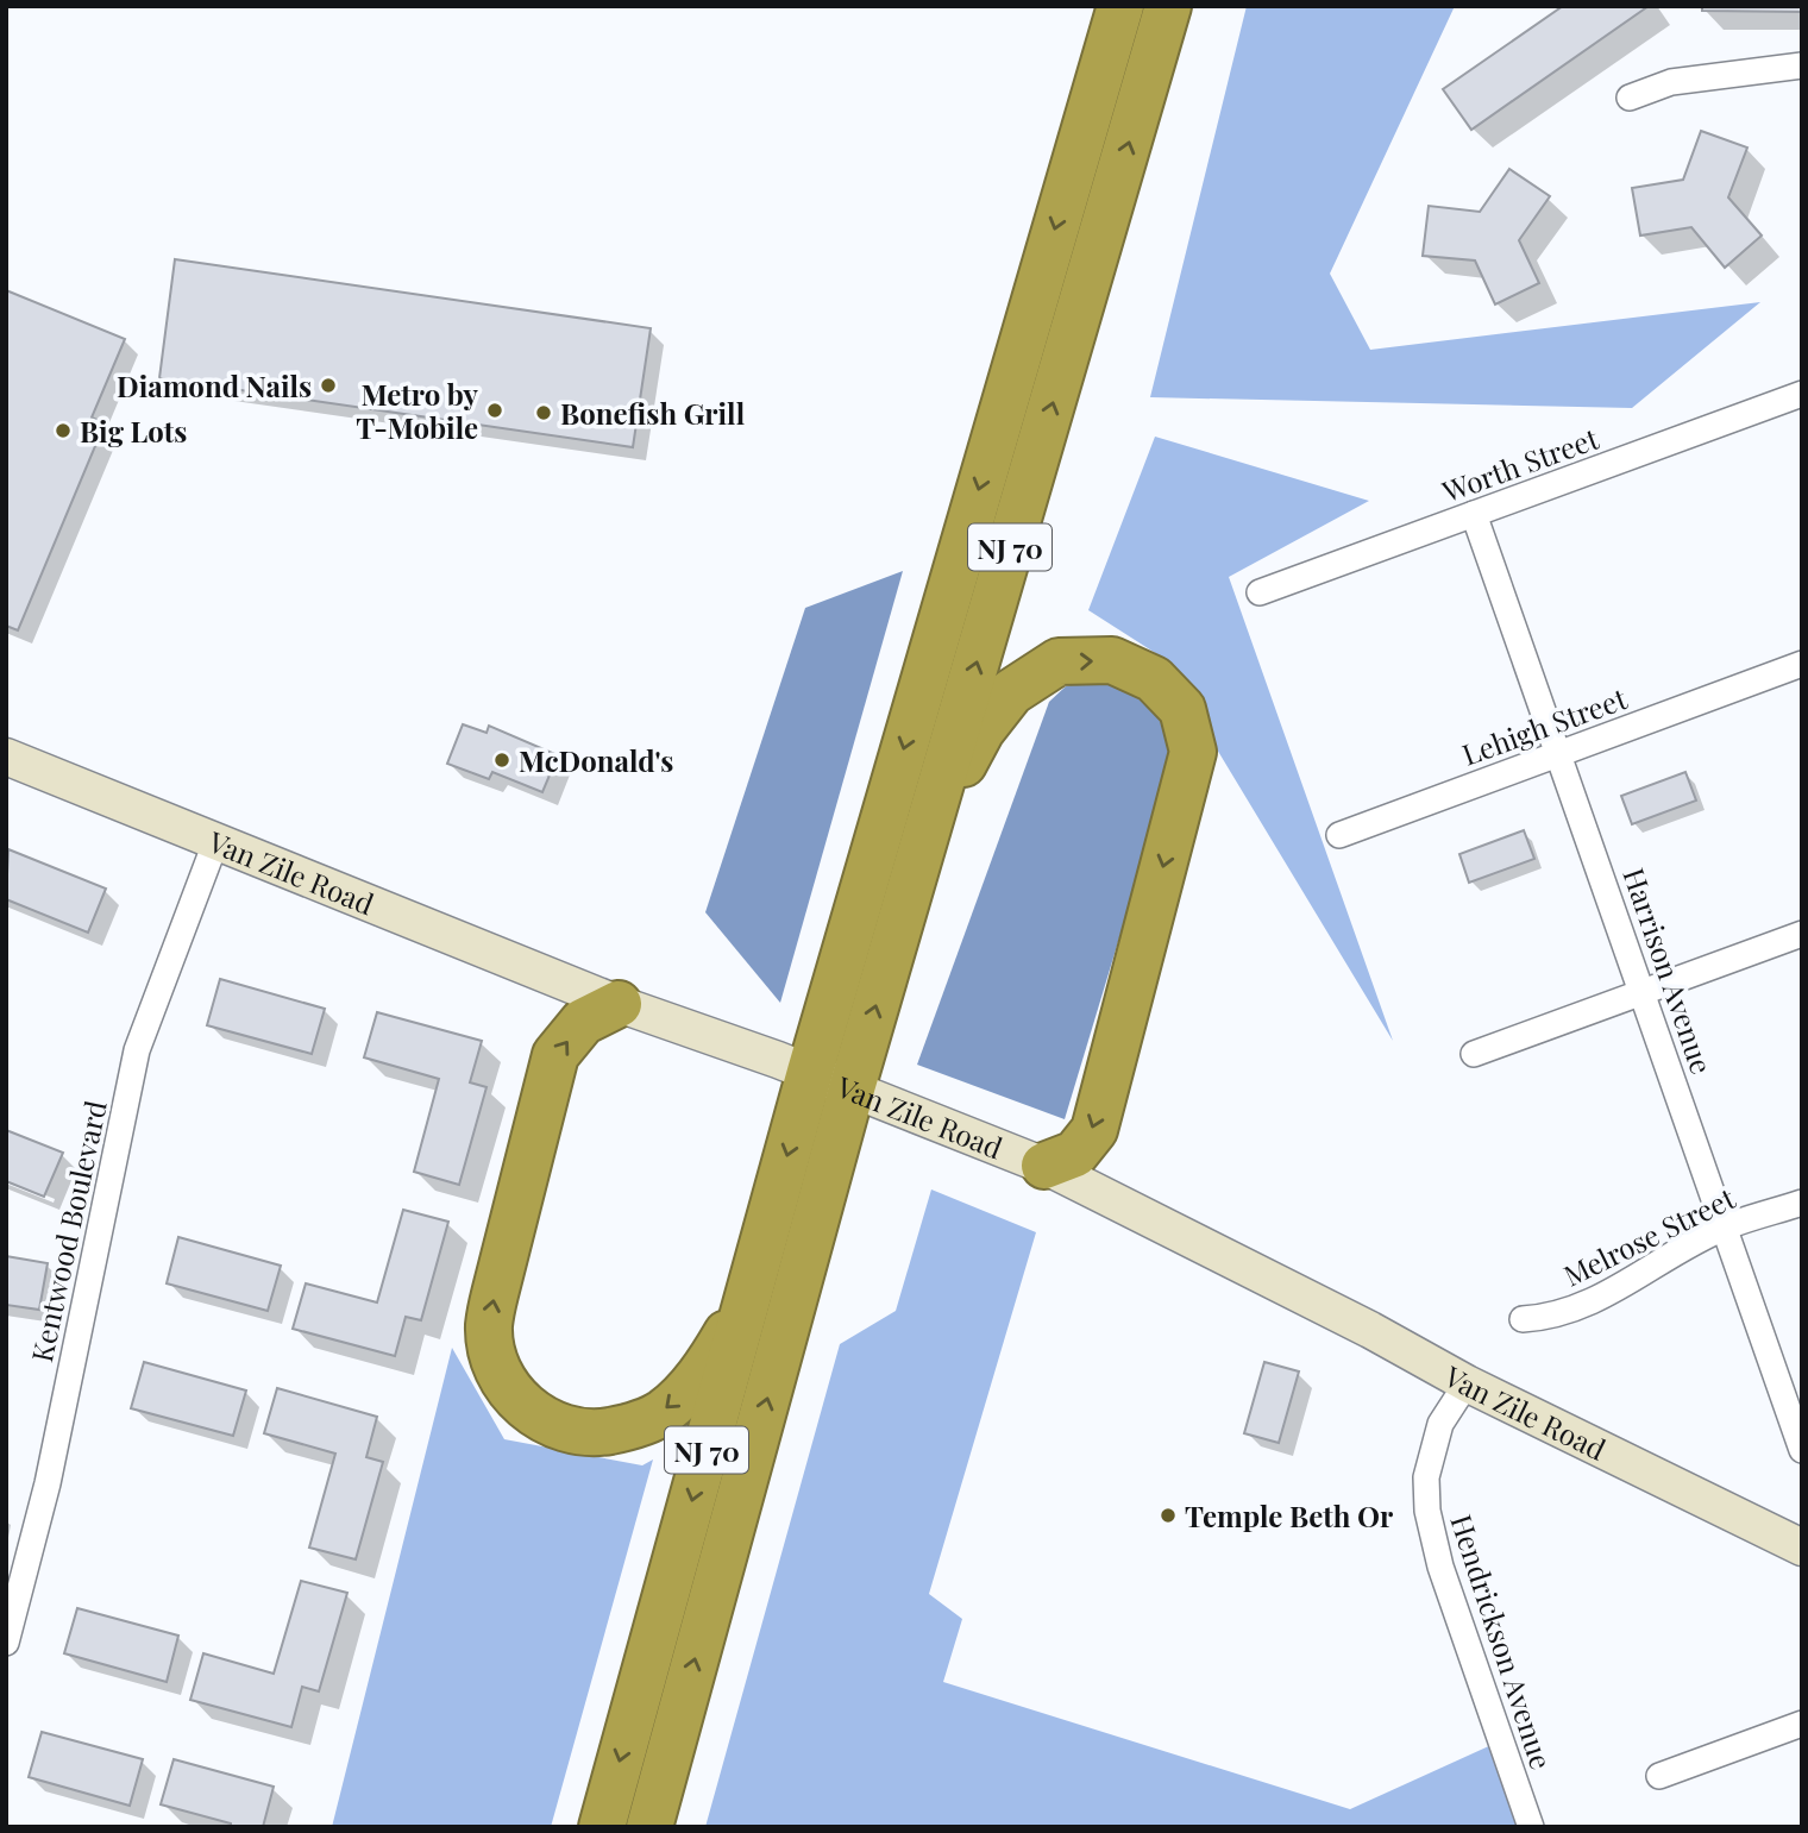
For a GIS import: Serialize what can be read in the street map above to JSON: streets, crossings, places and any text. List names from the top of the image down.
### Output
{
  "streets": {
    "highway": ["NJ 70"],
    "street": [
      "Worth Street",
      "Lehigh Street",
      "Van Zile Road",
      "Harrison Avenue",
      "Kentwood Boulevard",
      "Melrose Street",
      "Hendrickson Avenue"
    ]
  },
  "crossings": [
    ["Worth Street", "Harrison Avenue"],
    ["NJ 70", "Van Zile Road"],
    ["Lehigh Street", "Harrison Avenue"],
    ["Van Zile Road", "Kentwood Boulevard"],
    ["Van Zile Road", "Hendrickson Avenue"],
    ["Harrison Avenue", "Melrose Street"]
  ],
  "places": [
    "Diamond Nails",
    "Metro by T-Mobile",
    "Bonefish Grill",
    "Big Lots",
    "McDonald's",
    "Temple Beth Or"
  ]
}
